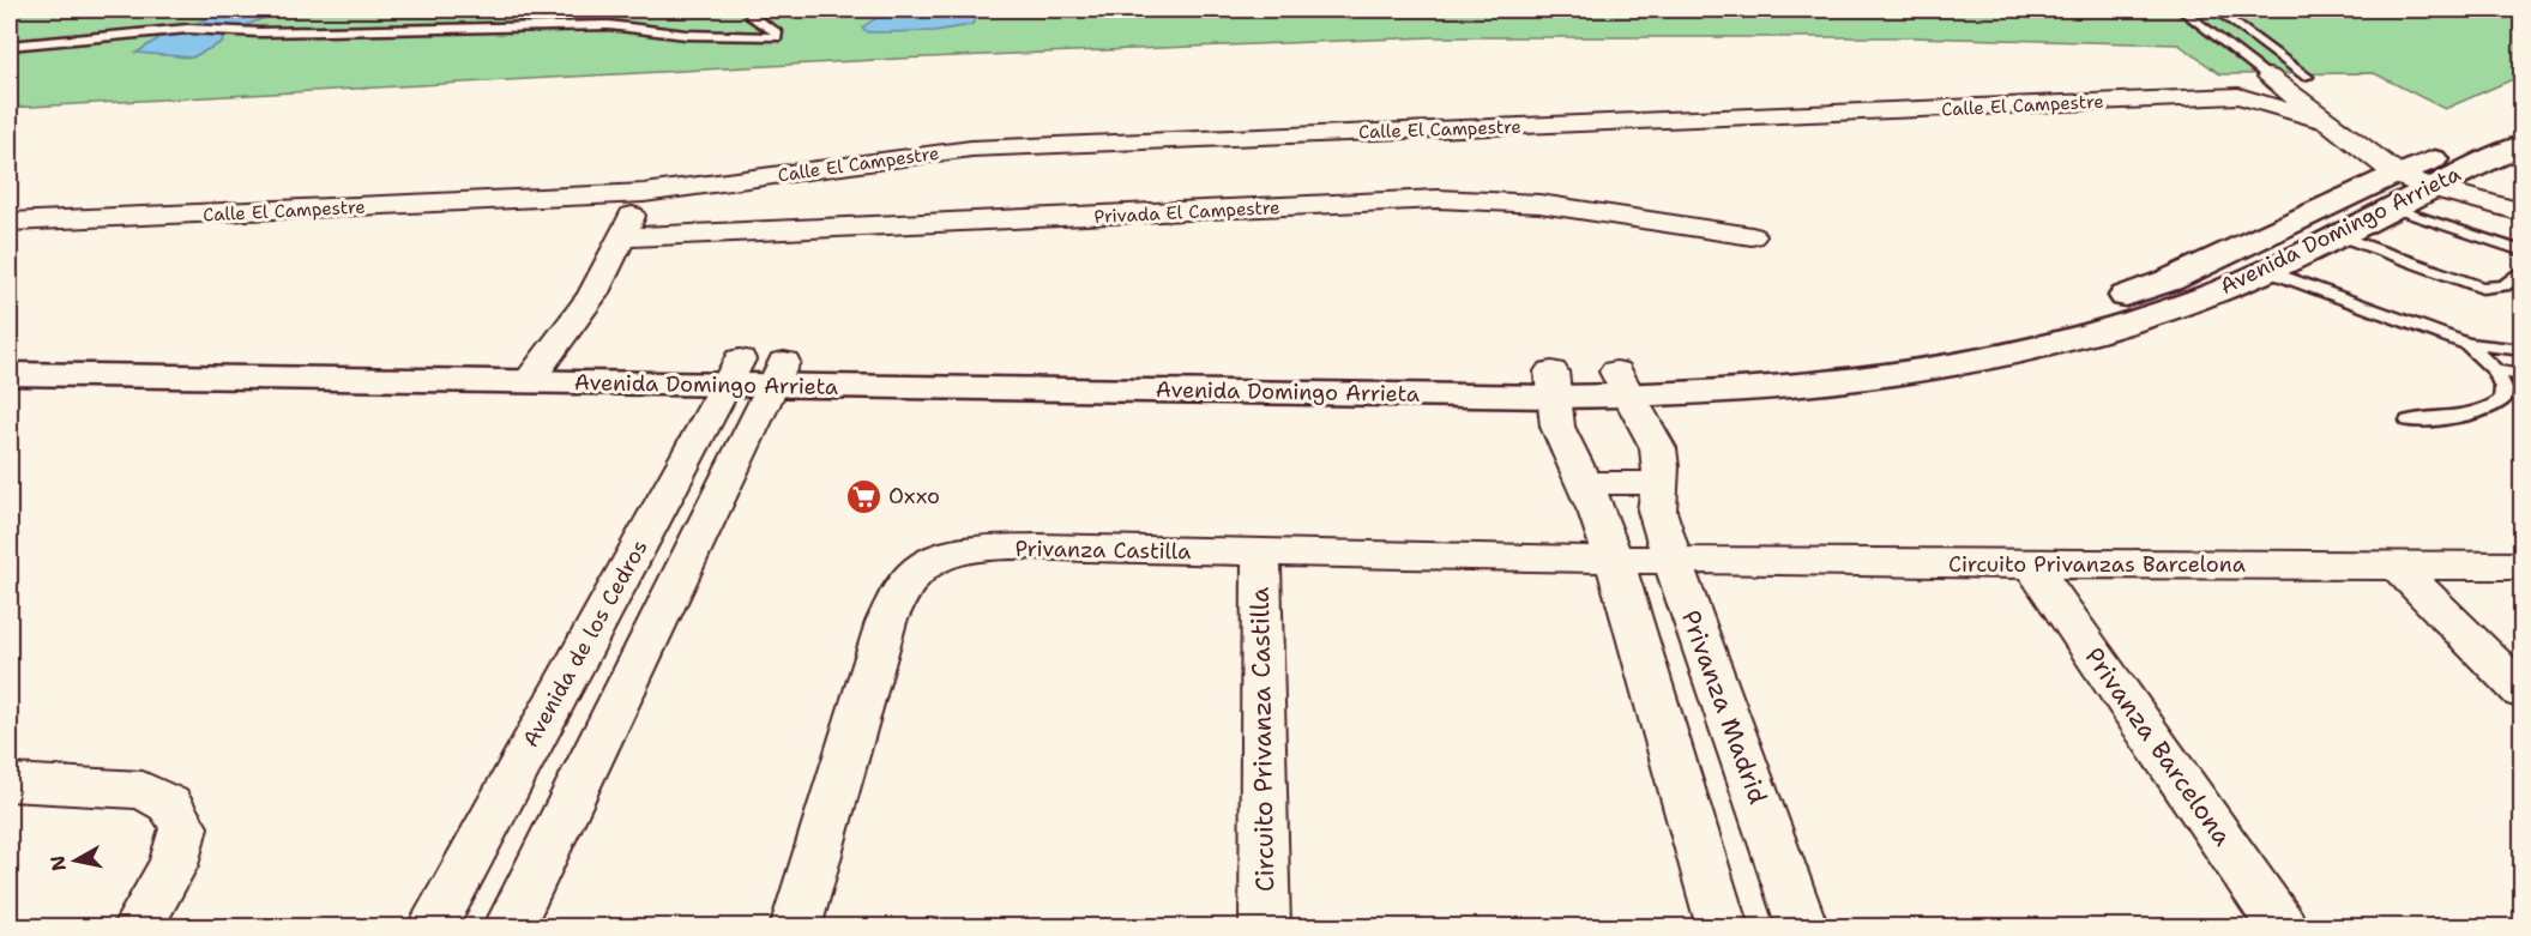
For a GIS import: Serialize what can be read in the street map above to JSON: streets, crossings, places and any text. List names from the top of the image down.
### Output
{
  "streets": {
    "main road": ["Avenida Domingo Arrieta"],
    "street": [
      "Calle El Campestre",
      "Privada El Campestre",
      "Privanza Castilla",
      "Circuito Privanzas Barcelona",
      "Avenida de los Cedros",
      "Privanza Madrid",
      "Circuito Privanza Castilla",
      "Privanza Barcelona"
    ]
  },
  "crossings": [
    ["Avenida Domingo Arrieta", "Avenida de los Cedros"],
    ["Avenida Domingo Arrieta", "Privanza Madrid"],
    ["Privanza Castilla", "Circuito Privanzas Barcelona"],
    ["Privanza Castilla", "Privanza Madrid"],
    ["Privanza Castilla", "Circuito Privanza Castilla"],
    ["Circuito Privanzas Barcelona", "Privanza Madrid"],
    ["Circuito Privanzas Barcelona", "Privanza Barcelona"]
  ],
  "places": {
    "supermarket": ["Oxxo"]
  },
  "north": "left"
}
